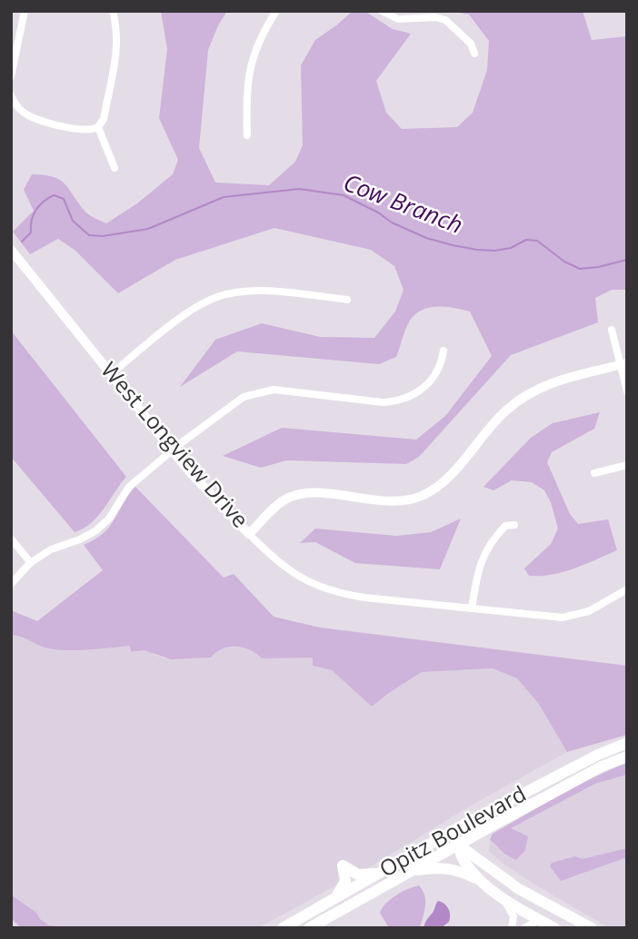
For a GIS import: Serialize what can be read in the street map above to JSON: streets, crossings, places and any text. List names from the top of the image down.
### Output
{
  "streets": {
    "main road": ["Opitz Boulevard"],
    "street": ["West Longview Drive"]
  },
  "water": ["Cow Branch"]
}
